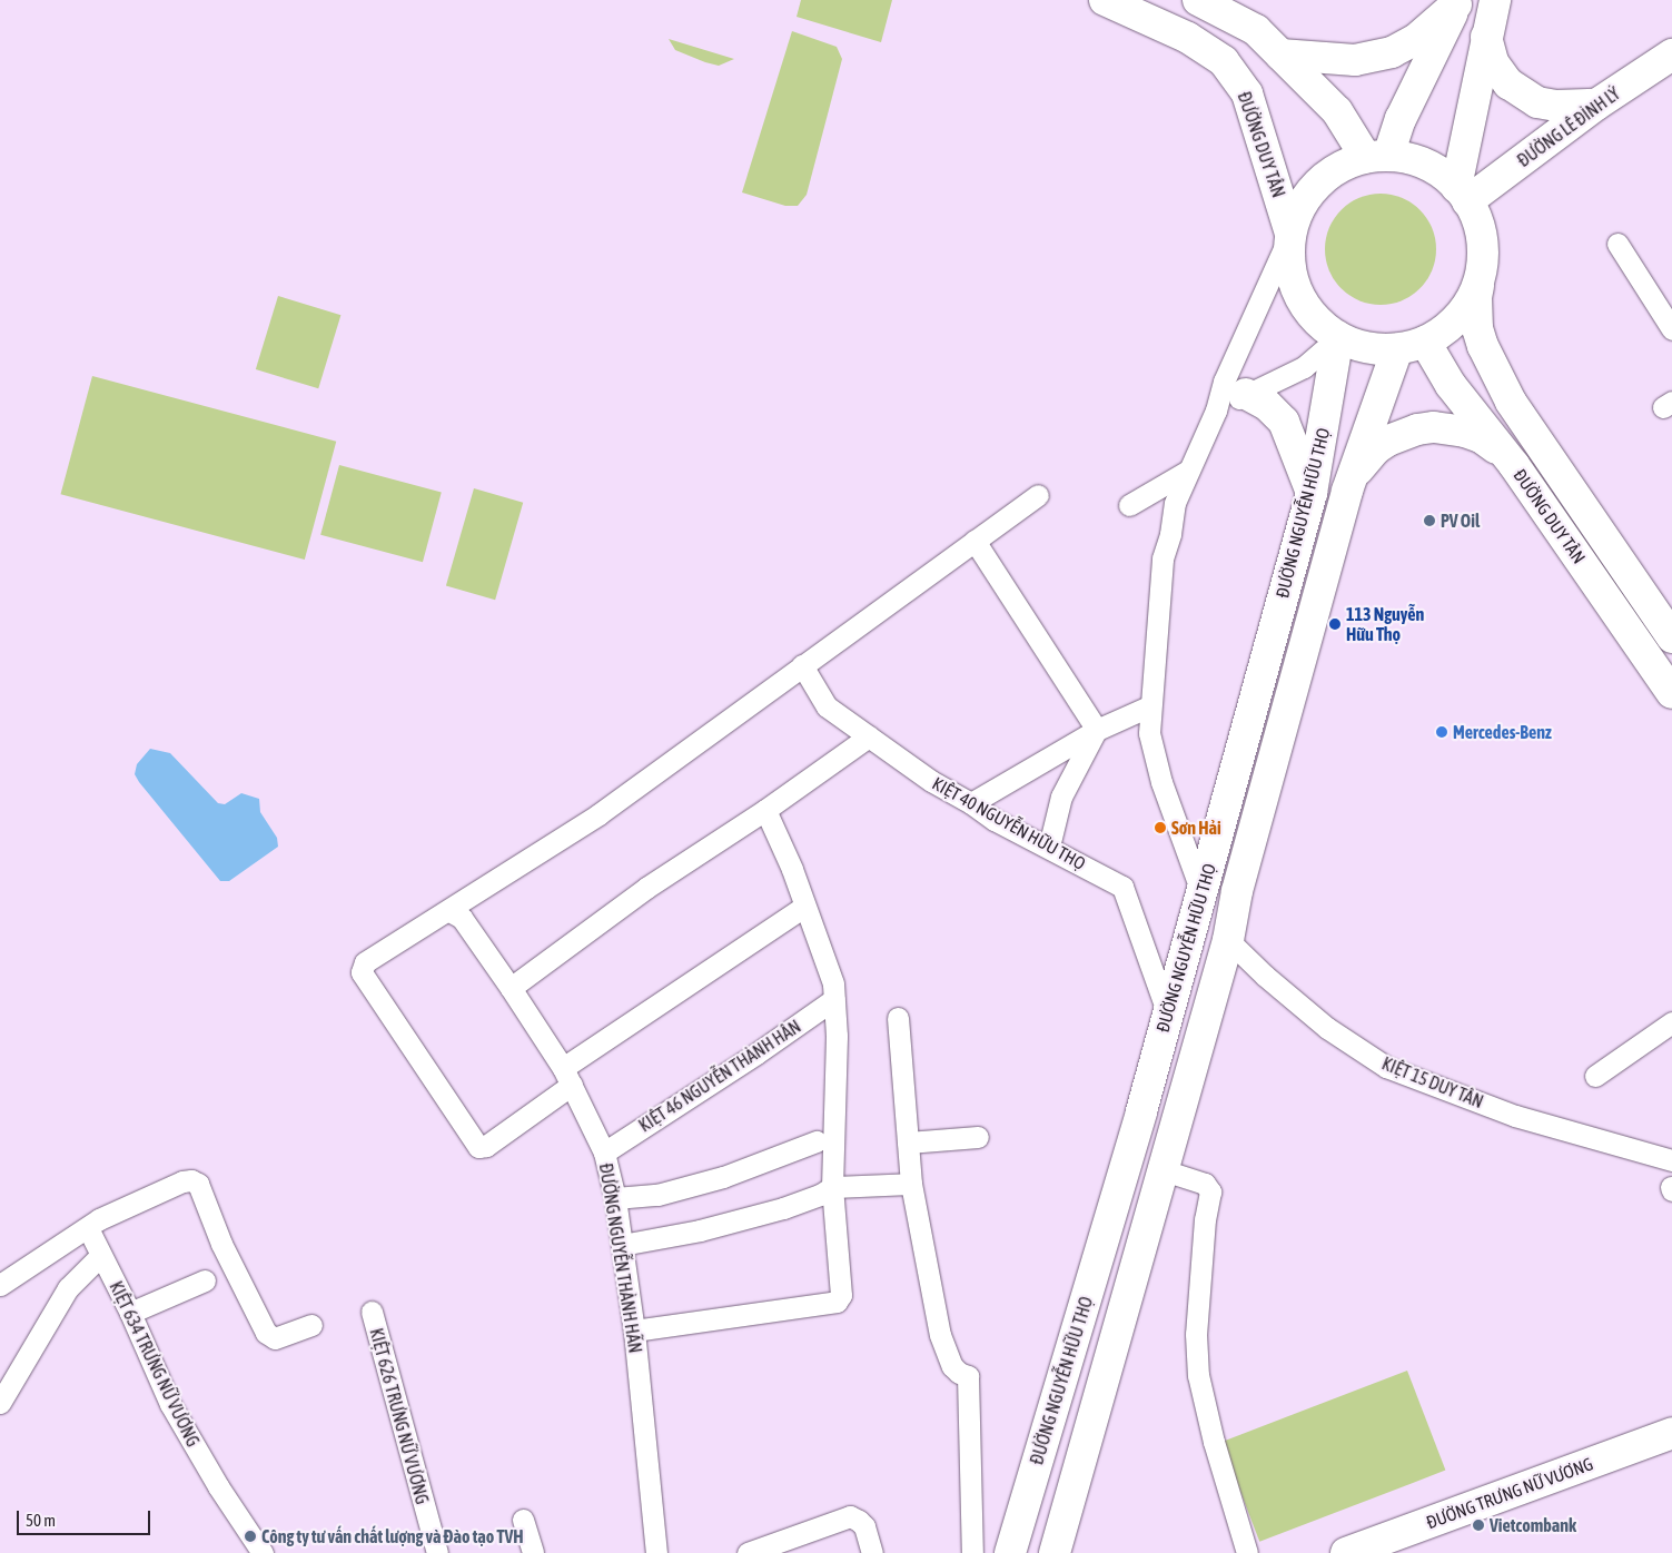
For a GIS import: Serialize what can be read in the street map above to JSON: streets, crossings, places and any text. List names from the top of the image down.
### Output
{
  "streets": {
    "main road": [
      "ĐƯỜNG LÊ ĐÌNH LÝ",
      "ĐƯỜNG DUY TÂN",
      "ĐƯỜNG NGUYỄN HỮU THỌ",
      "ĐƯỜNG TRƯNG NỮ VƯƠNG"
    ],
    "street": [
      "KIỆT 40 NGUYỄN HỮU THỌ",
      "KIỆT 46 NGUYỄN THÀNH HÂN",
      "KIỆT 15 DUY TÂN",
      "ĐƯỜNG NGUYỄN THÀNH HÃN",
      "KIỆT 634 TRƯNG NỮ VƯƠNG",
      "KIỆT 626 TRƯNG NỮ VƯƠNG"
    ]
  },
  "crossings": [
    ["ĐƯỜNG LÊ ĐÌNH LÝ", "ĐƯỜNG DUY TÂN"],
    ["ĐƯỜNG LÊ ĐÌNH LÝ", "ĐƯỜNG NGUYỄN HỮU THỌ"],
    ["ĐƯỜNG DUY TÂN", "ĐƯỜNG NGUYỄN HỮU THỌ"],
    ["ĐƯỜNG NGUYỄN HỮU THỌ", "KIỆT 40 NGUYỄN HỮU THỌ"],
    ["ĐƯỜNG NGUYỄN HỮU THỌ", "KIỆT 15 DUY TÂN"],
    ["KIỆT 46 NGUYỄN THÀNH HÂN", "ĐƯỜNG NGUYỄN THÀNH HÃN"]
  ],
  "places": [
    "PV Oil",
    "113 Nguyễn Hữu Thọ",
    "Mercedes-Benz",
    "Sơn Hải",
    "Vietcombank",
    "Công ty tư vấn chất lượng và Đào tạo TVH"
  ],
  "scale_bar": "50 m"
}
